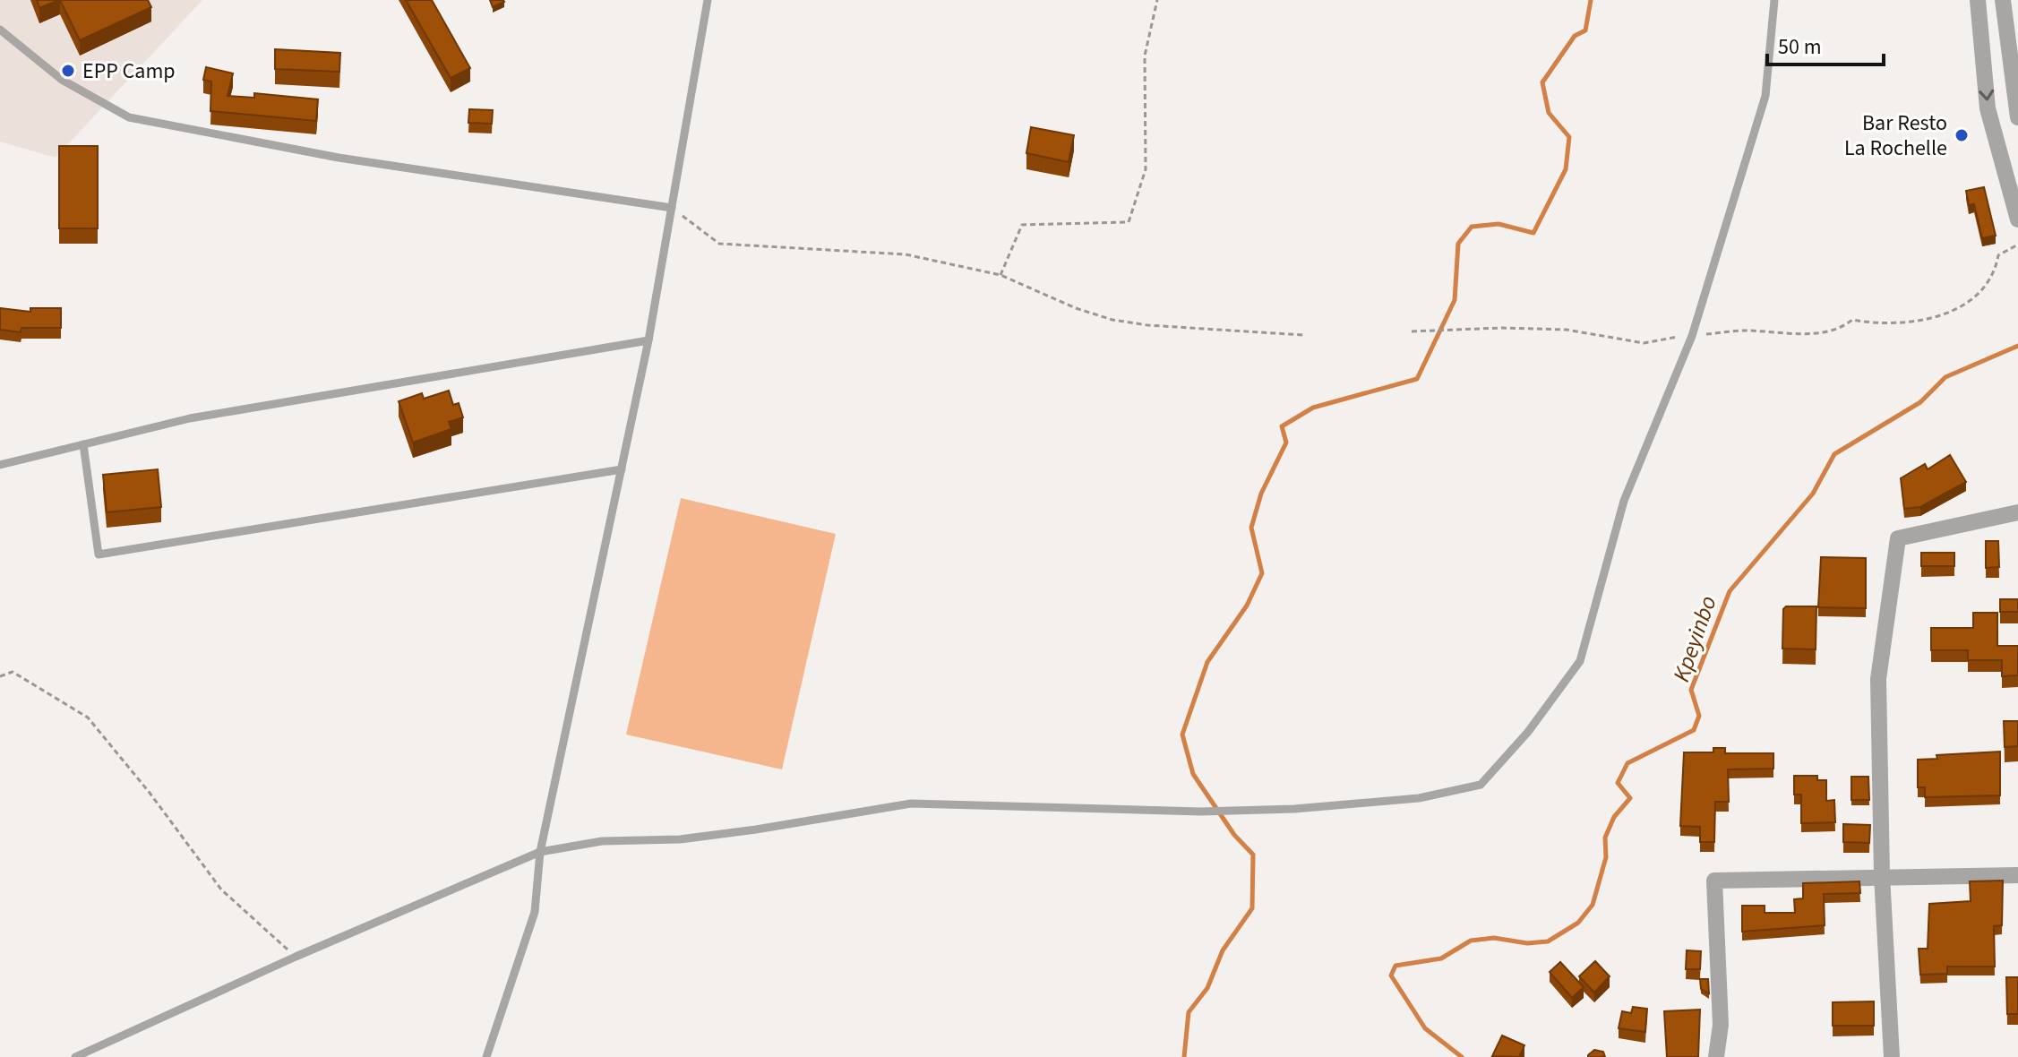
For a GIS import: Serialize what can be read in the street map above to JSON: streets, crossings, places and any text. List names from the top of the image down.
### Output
{
  "water": ["Kpeyinbo"],
  "places": ["EPP Camp", "Bar Resto La Rochelle"],
  "scale_bar": "50 m"
}
